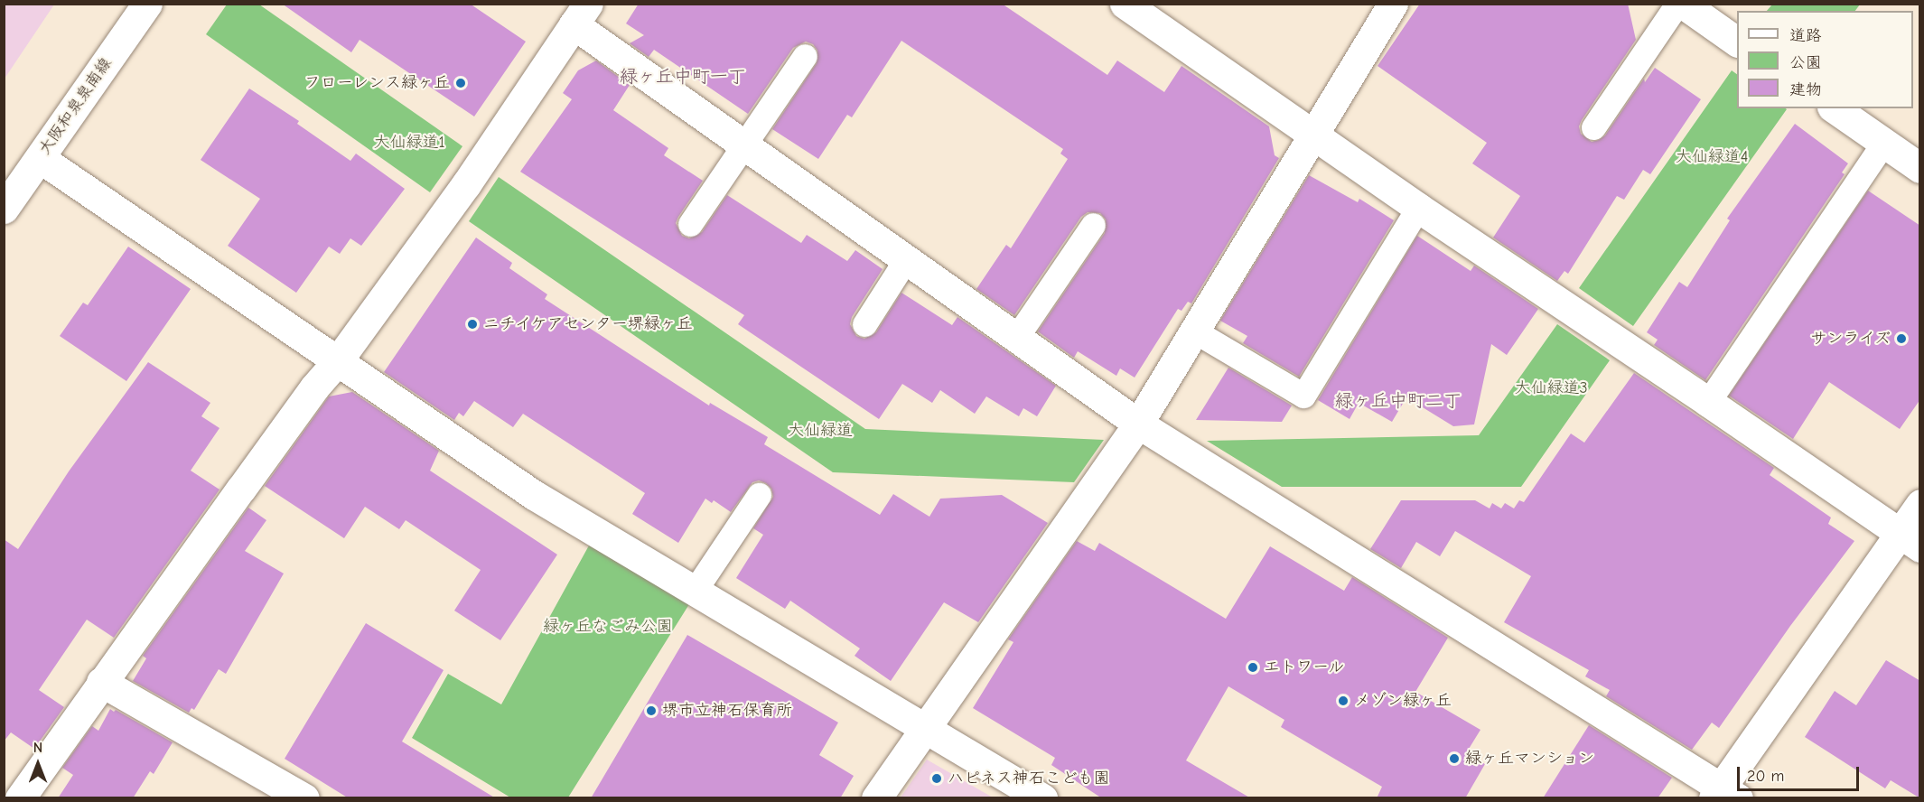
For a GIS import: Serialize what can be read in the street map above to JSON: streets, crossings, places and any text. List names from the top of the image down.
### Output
{
  "streets": {
    "street": ["大阪和泉泉南線"]
  },
  "districts": ["緑ヶ丘中町一丁", "緑ヶ丘中町二丁"],
  "parks": [
    "大仙緑道1",
    "大仙緑道4",
    "大仙緑道3",
    "大仙緑道",
    "緑ヶ丘なごみ公園"
  ],
  "places": [
    "フローレンス緑ヶ丘",
    "ニチイケアセンター堺緑ヶ丘",
    "サンライズ",
    "エトワール",
    "メゾン緑ヶ丘",
    "堺市立神石保育所",
    "緑ヶ丘マンション",
    "ハピネス神石こども園"
  ],
  "legend": ["道路", "公園", "建物"],
  "scale_bar": "20 m",
  "north": "top"
}
